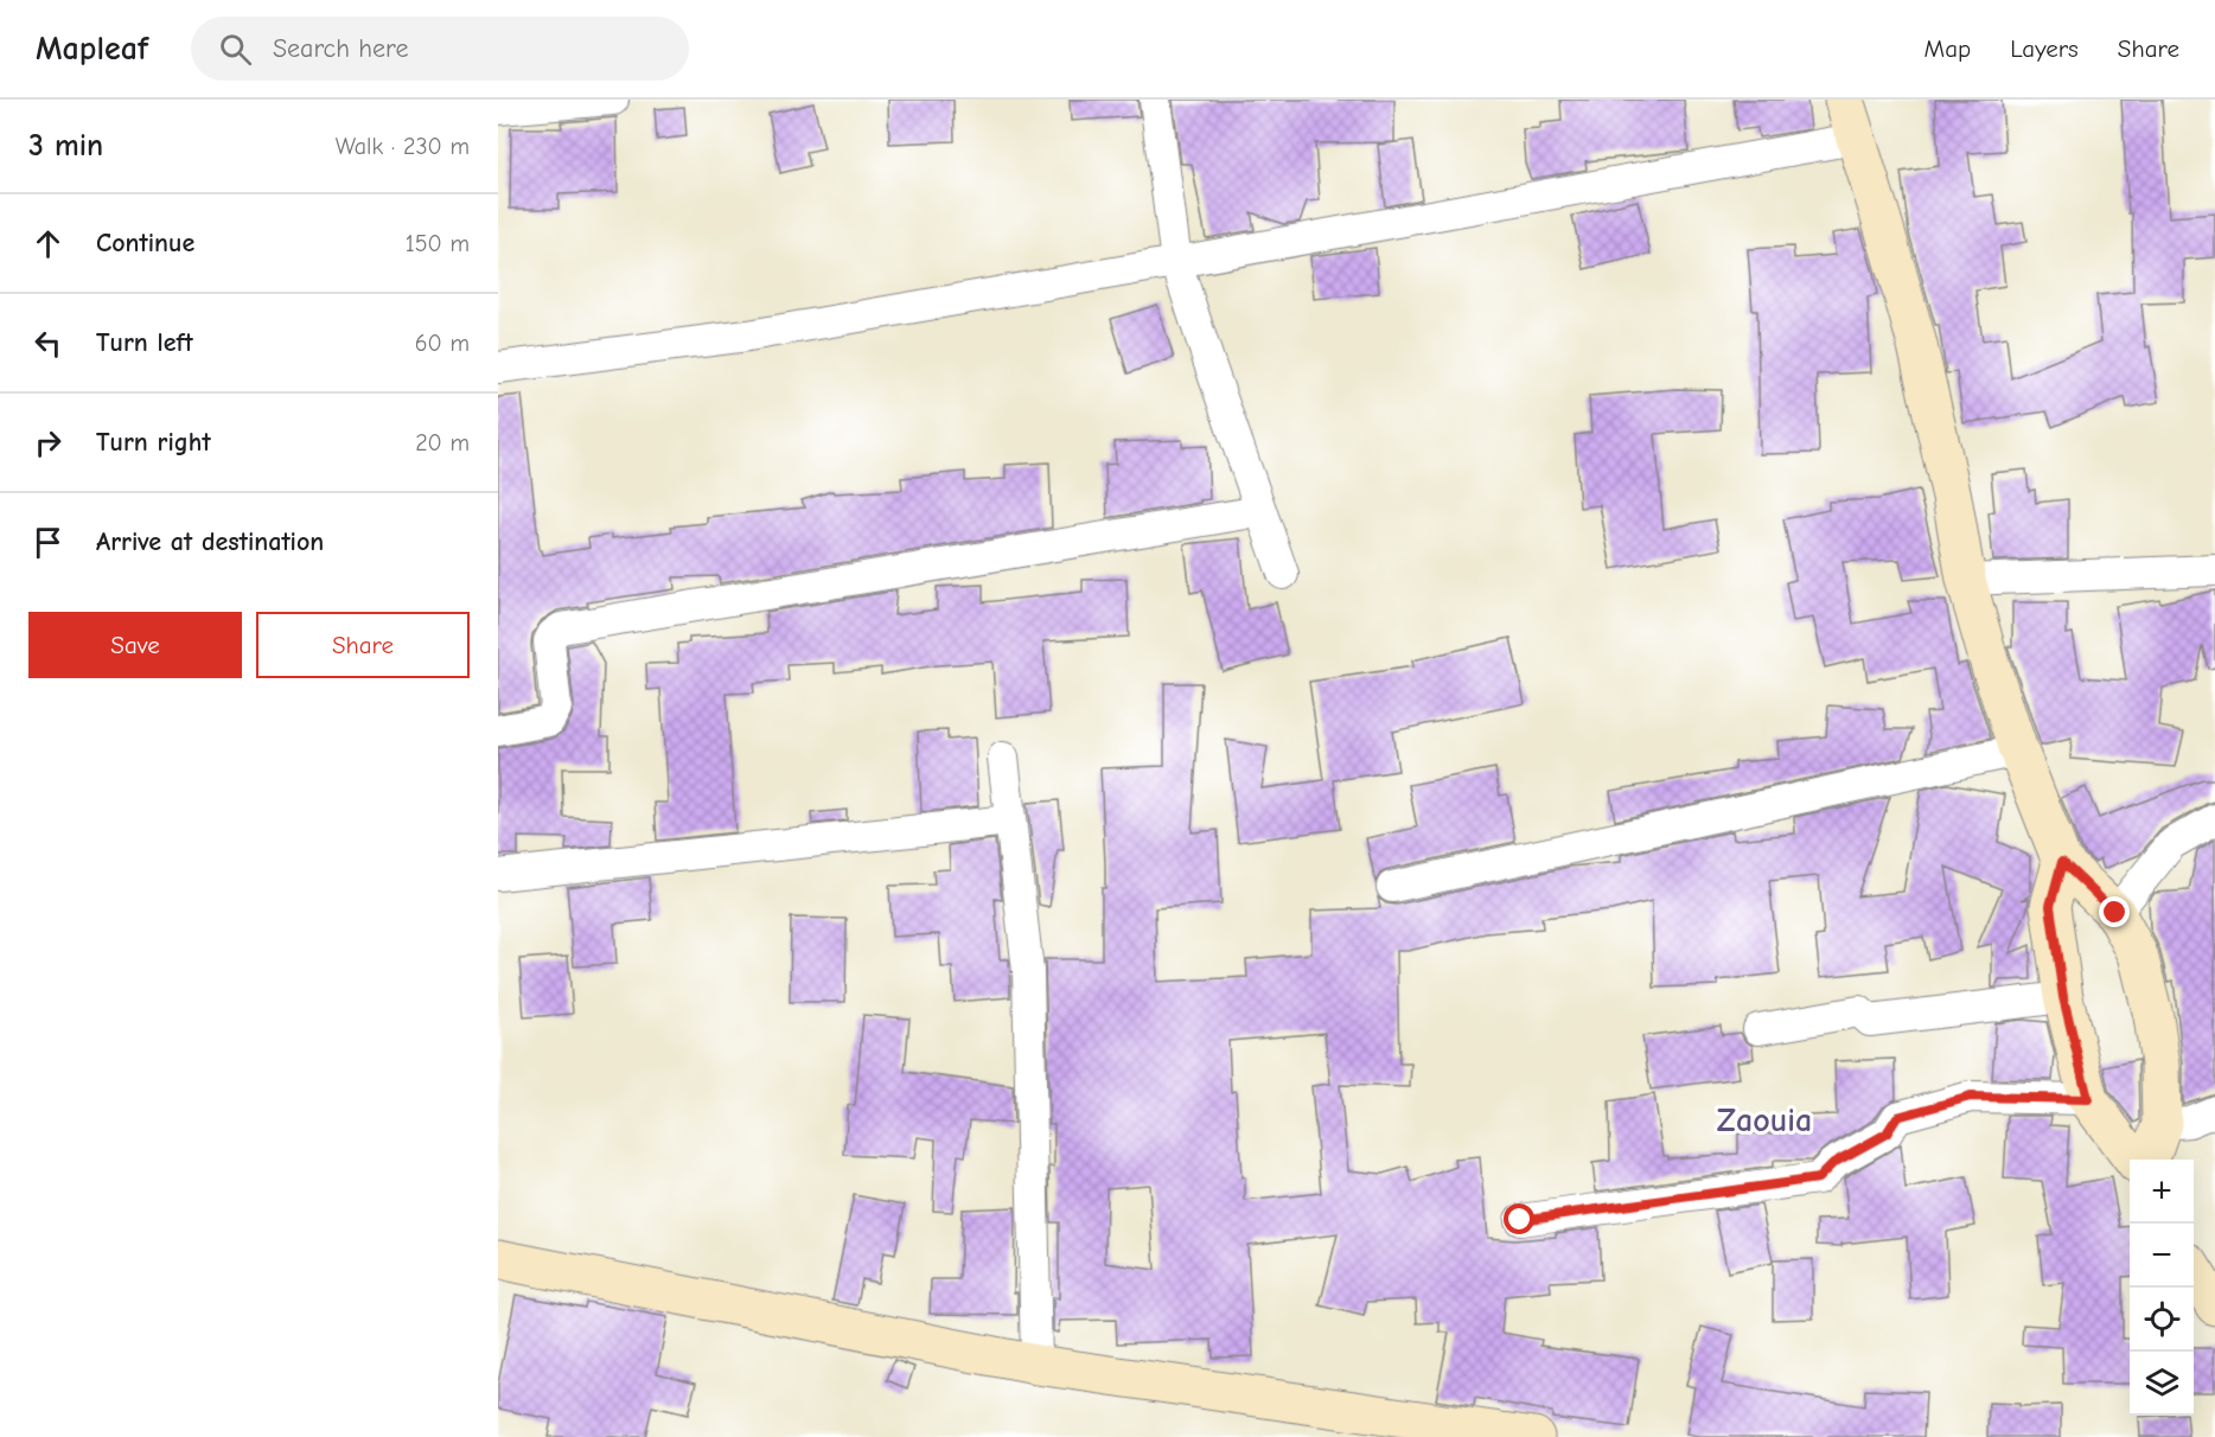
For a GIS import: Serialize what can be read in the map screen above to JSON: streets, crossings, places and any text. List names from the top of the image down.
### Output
{
  "districts": ["Zaouia"],
  "page": {
    "header": "Mapleaf",
    "search": "Search here",
    "nav": ["Map", "Layers", "Share"],
    "heading": ["3 min", "Walk · 230 m"],
    "list": [
      ["Continue", "150 m"],
      ["Turn left", "60 m"],
      ["Turn right", "20 m"],
      "Arrive at destination"
    ],
    "buttons": ["Save", "Share"],
    "map_buttons": ["+", "−"]
  }
}
